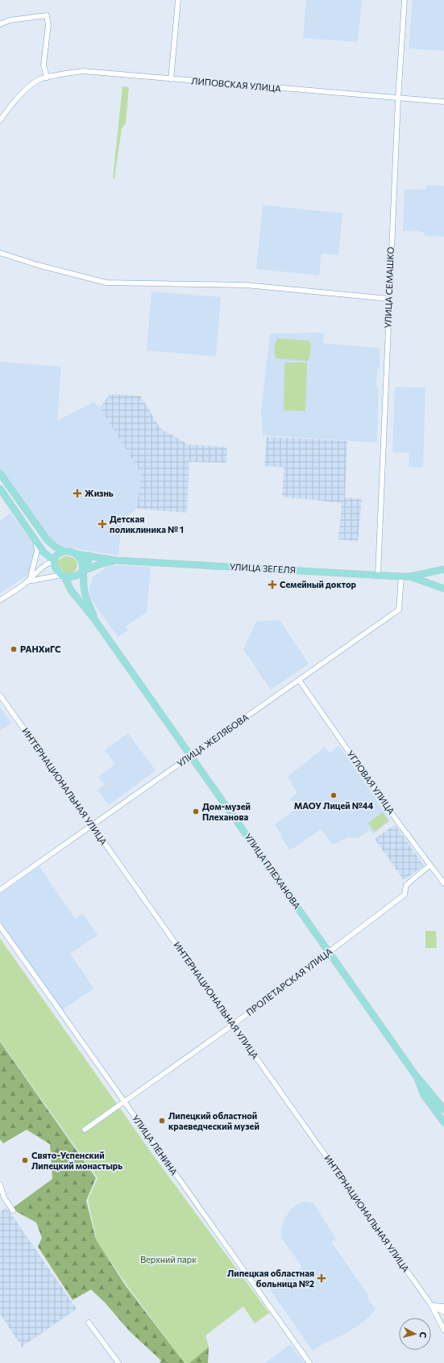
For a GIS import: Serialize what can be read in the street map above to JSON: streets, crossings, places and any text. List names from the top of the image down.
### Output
{
  "streets": {
    "main road": ["УЛИЦА ЗЕГЕЛЯ", "УЛИЦА ПЛЕХАНОВА"],
    "street": [
      "ЛИПОВСКАЯ УЛИЦА",
      "УЛИЦА СЕМАШКО",
      "УЛИЦА ЖЕЛЯБОВА",
      "УГЛОВАЯ УЛИЦА",
      "ИНТЕРНАЦИОНАЛЬНАЯ УЛИЦА",
      "ПРОЛЕТАРСКАЯ УЛИЦА",
      "УЛИЦА ЛЕНИНА"
    ]
  },
  "crossings": [
    ["ЛИПОВСКАЯ УЛИЦА", "УЛИЦА СЕМАШКО"],
    ["УЛИЦА СЕМАШКО", "УЛИЦА ЗЕГЕЛЯ"],
    ["УЛИЦА ЗЕГЕЛЯ", "УЛИЦА ЖЕЛЯБОВА"],
    ["УЛИЦА ЗЕГЕЛЯ", "УЛИЦА ПЛЕХАНОВА"],
    ["УЛИЦА ЖЕЛЯБОВА", "УГЛОВАЯ УЛИЦА"],
    ["УЛИЦА ЖЕЛЯБОВА", "ИНТЕРНАЦИОНАЛЬНАЯ УЛИЦА"],
    ["УЛИЦА ЖЕЛЯБОВА", "УЛИЦА ПЛЕХАНОВА"],
    ["УГЛОВАЯ УЛИЦА", "ПРОЛЕТАРСКАЯ УЛИЦА"],
    ["ИНТЕРНАЦИОНАЛЬНАЯ УЛИЦА", "ПРОЛЕТАРСКАЯ УЛИЦА"],
    ["УЛИЦА ПЛЕХАНОВА", "ПРОЛЕТАРСКАЯ УЛИЦА"],
    ["ПРОЛЕТАРСКАЯ УЛИЦА", "УЛИЦА ЛЕНИНА"]
  ],
  "parks": ["Верхний парк"],
  "places": {
    "health": [
      "Жизнь",
      "Детская поликлиника № 1",
      "Семейный доктор",
      "Липецкая областная больница №2"
    ],
    "other": [
      "РАНХиГС",
      "МАОУ Лицей №44",
      "Дом-музей Плеханова",
      "Липецкий областной краеведческий музей",
      "Свято-Успенский Липецкий монастырь"
    ]
  },
  "north": "right"
}
